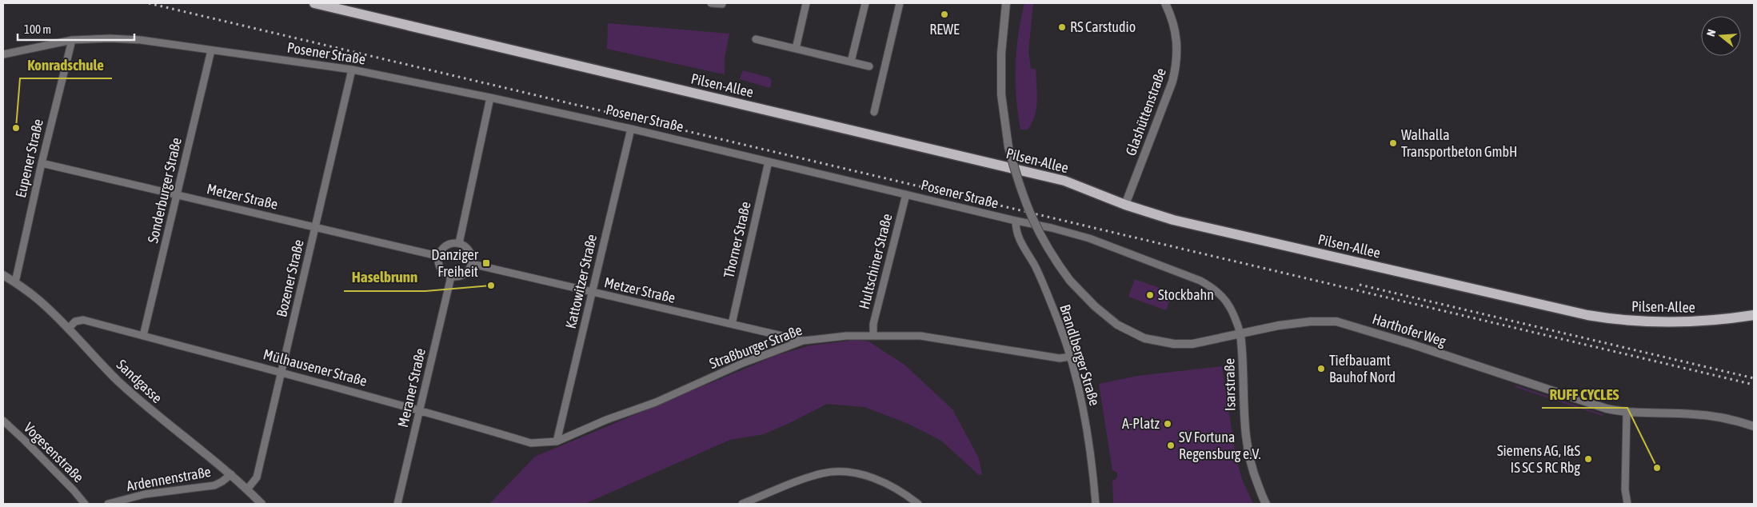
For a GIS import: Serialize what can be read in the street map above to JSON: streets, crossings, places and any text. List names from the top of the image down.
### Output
{
  "streets": {
    "main road": ["Pilsen-Allee"],
    "street": [
      "Posener Straße",
      "Glashüttenstraße",
      "Eupener Straße",
      "Sonderburger Straße",
      "Metzer Straße",
      "Thorner Straße",
      "Hultschiner Straße",
      "Bozener Straße",
      "Kattowitzer Straße",
      "Harthofer Weg",
      "Straßburger Straße",
      "Brandlberger Straße",
      "Mülhausener Straße",
      "Sandgasse",
      "Isarstraße",
      "Meraner Straße",
      "Vogesenstraße",
      "Ardennenstraße"
    ]
  },
  "crossings": [
    ["Posener Straße", "Eupener Straße"],
    ["Posener Straße", "Sonderburger Straße"],
    ["Posener Straße", "Thorner Straße"],
    ["Posener Straße", "Hultschiner Straße"],
    ["Posener Straße", "Bozener Straße"],
    ["Posener Straße", "Kattowitzer Straße"],
    ["Posener Straße", "Harthofer Weg"],
    ["Posener Straße", "Brandlberger Straße"],
    ["Posener Straße", "Isarstraße"],
    ["Pilsen-Allee", "Glashüttenstraße"],
    ["Eupener Straße", "Metzer Straße"],
    ["Eupener Straße", "Sandgasse"],
    ["Sonderburger Straße", "Metzer Straße"],
    ["Sonderburger Straße", "Mülhausener Straße"],
    ["Metzer Straße", "Thorner Straße"],
    ["Metzer Straße", "Bozener Straße"],
    ["Metzer Straße", "Kattowitzer Straße"],
    ["Metzer Straße", "Straßburger Straße"],
    ["Metzer Straße", "Meraner Straße"],
    ["Hultschiner Straße", "Straßburger Straße"],
    ["Bozener Straße", "Mülhausener Straße"],
    ["Bozener Straße", "Sandgasse"],
    ["Kattowitzer Straße", "Straßburger Straße"],
    ["Kattowitzer Straße", "Mülhausener Straße"],
    ["Harthofer Weg", "Isarstraße"],
    ["Straßburger Straße", "Brandlberger Straße"],
    ["Straßburger Straße", "Mülhausener Straße"],
    ["Mülhausener Straße", "Sandgasse"],
    ["Mülhausener Straße", "Meraner Straße"],
    ["Sandgasse", "Ardennenstraße"]
  ],
  "places": {
    "other": [
      "REWE",
      "RS Carstudio",
      "Konradschule",
      "Walhalla Transportbeton GmbH",
      "Haselbrunn",
      "Stockbahn",
      "Tiefbauamt Bauhof Nord",
      "A-Platz",
      "SV Fortuna Regensburg e.V.",
      "Siemens AG, I&S IS SC S RC Rbg",
      "RUFF CYCLES"
    ],
    "transit": ["Danziger Freiheit"]
  },
  "scale_bar": "100 m",
  "north": "left"
}
